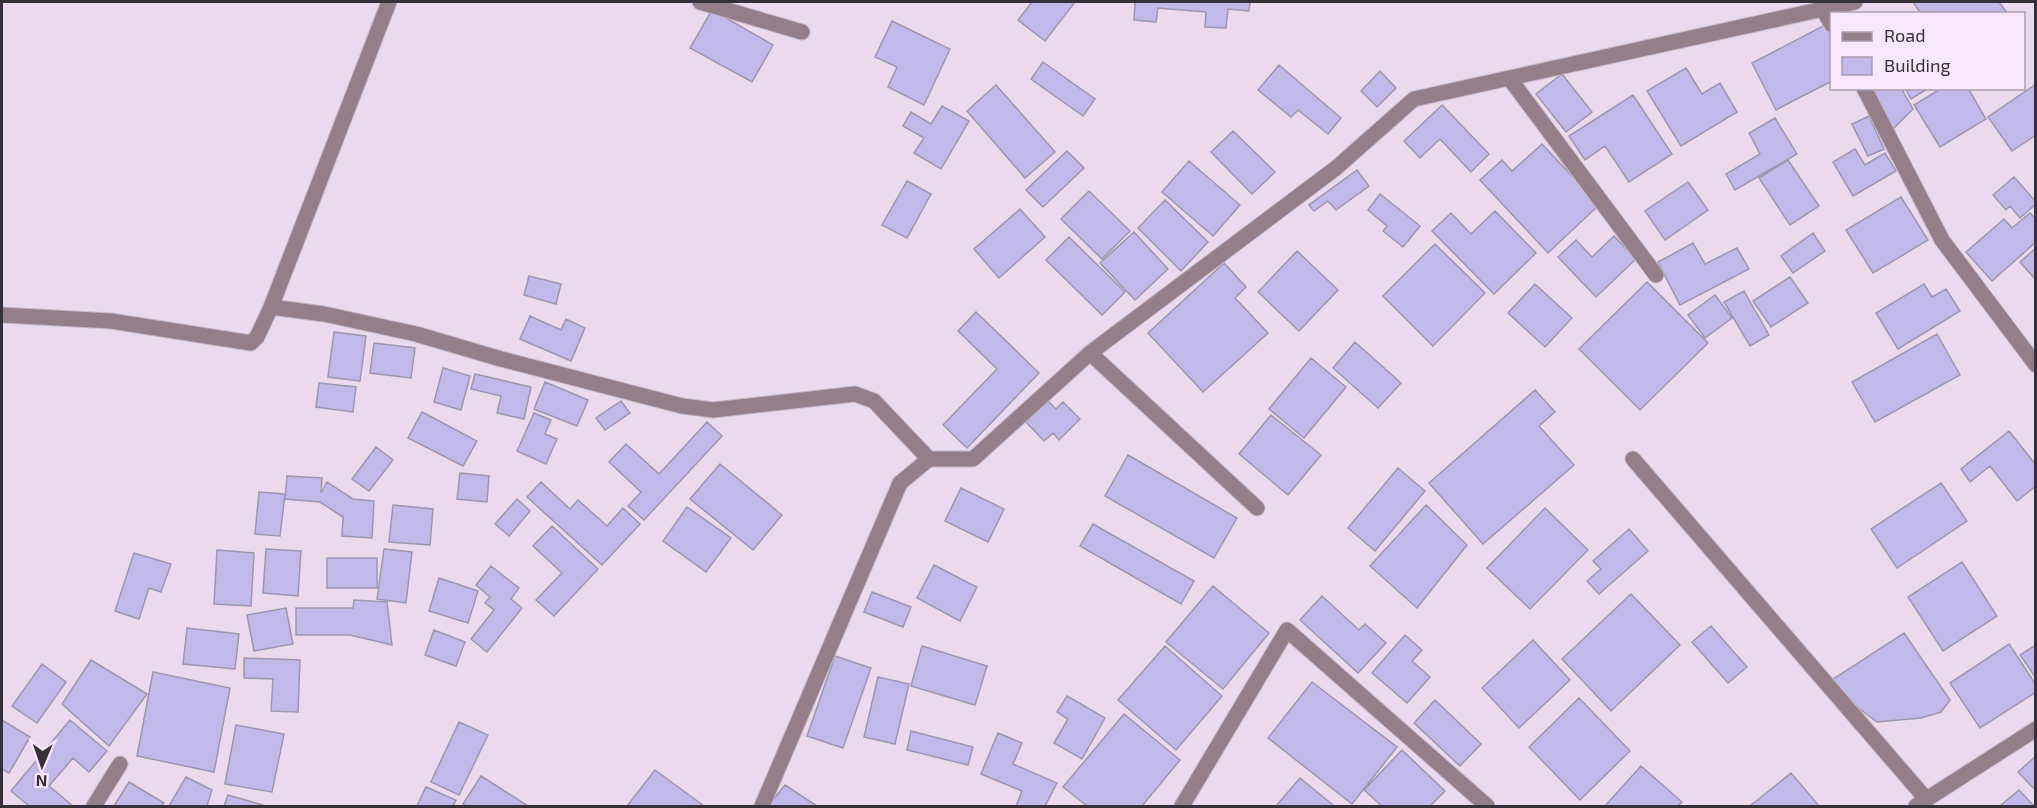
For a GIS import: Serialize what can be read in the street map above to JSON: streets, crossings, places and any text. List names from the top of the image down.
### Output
{
  "legend": ["Road", "Building"],
  "north": "bottom"
}
